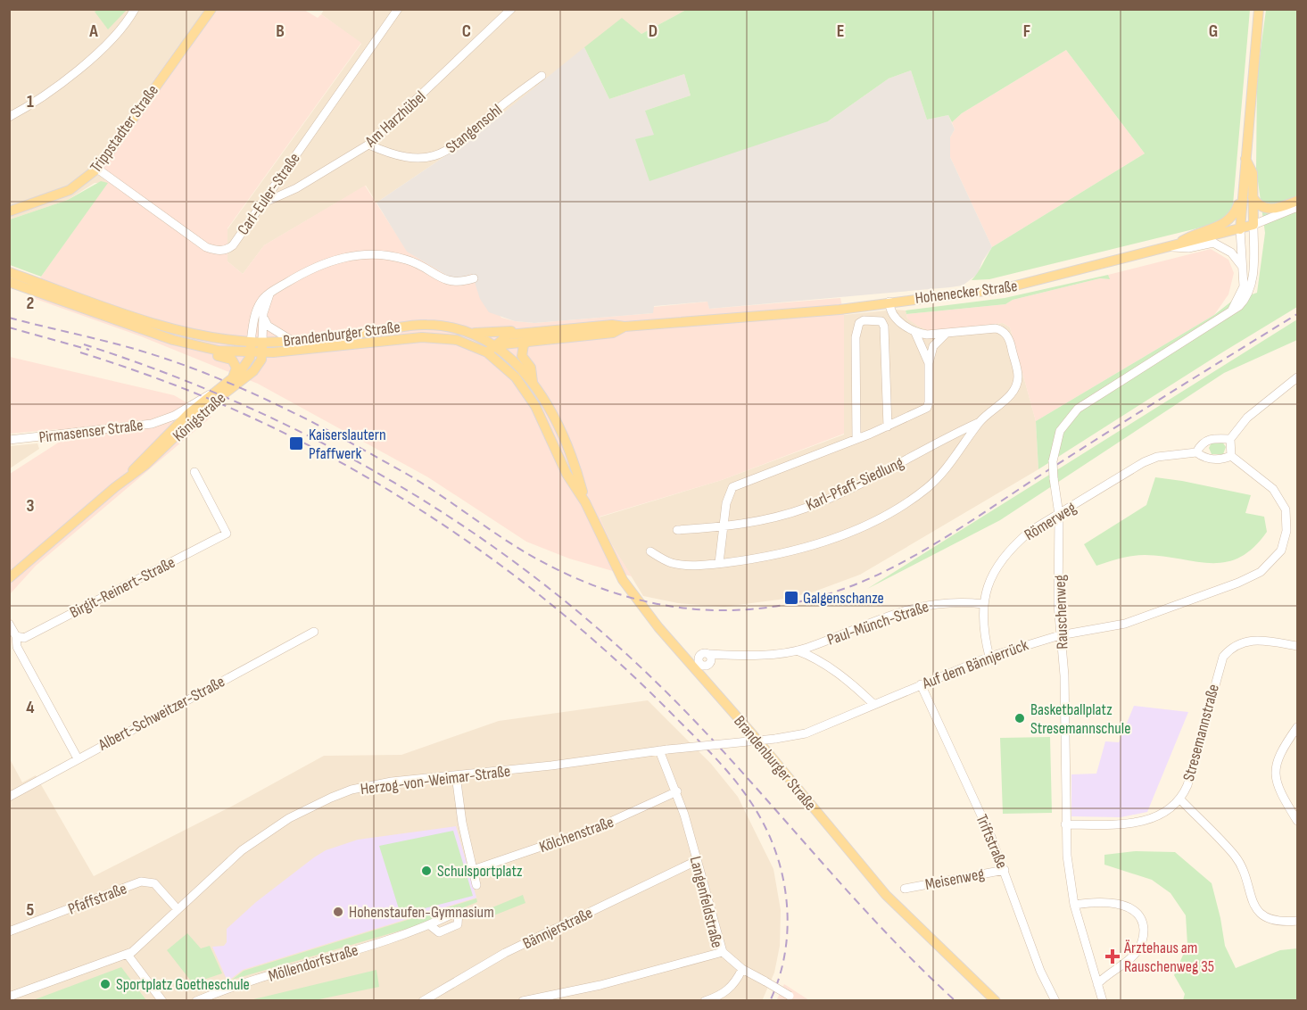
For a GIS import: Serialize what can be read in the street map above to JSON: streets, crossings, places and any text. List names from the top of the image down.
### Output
{
  "streets": {
    "main road": [
      "Trippstadter Straße",
      "Hohenecker Straße",
      "Brandenburger Straße",
      "Königstraße"
    ],
    "street": [
      "Am Harzhübel",
      "Stangensohl",
      "Carl-Euler-Straße",
      "Pirmasenser Straße",
      "Karl-Pfaff-Siedlung",
      "Römerweg",
      "Birgit-Reinert-Straße",
      "Rauschenweg",
      "Paul-Münch-Straße",
      "Auf dem Bännjerrück",
      "Albert-Schweitzer-Straße",
      "Stresemannstraße",
      "Herzog-von-Weimar-Straße",
      "Kölchenstraße",
      "Triftstraße",
      "Meisenweg",
      "Pfaffstraße",
      "Langenfeldstraße",
      "Bännjerstraße",
      "Möllendorfstraße"
    ]
  },
  "crossings": [
    ["Am Harzhübel", "Stangensohl"],
    ["Am Harzhübel", "Carl-Euler-Straße"],
    ["Trippstadter Straße", "Carl-Euler-Straße"],
    ["Hohenecker Straße", "Brandenburger Straße"],
    ["Hohenecker Straße", "Rauschenweg"],
    ["Brandenburger Straße", "Königstraße"],
    ["Königstraße", "Pirmasenser Straße"],
    ["Römerweg", "Rauschenweg"],
    ["Römerweg", "Paul-Münch-Straße"],
    ["Römerweg", "Auf dem Bännjerrück"],
    ["Rauschenweg", "Auf dem Bännjerrück"],
    ["Rauschenweg", "Stresemannstraße"],
    ["Auf dem Bännjerrück", "Herzog-von-Weimar-Straße"],
    ["Auf dem Bännjerrück", "Triftstraße"],
    ["Auf dem Bännjerrück", "Langenfeldstraße"],
    ["Herzog-von-Weimar-Straße", "Pfaffstraße"],
    ["Herzog-von-Weimar-Straße", "Langenfeldstraße"],
    ["Kölchenstraße", "Langenfeldstraße"],
    ["Triftstraße", "Meisenweg"],
    ["Langenfeldstraße", "Bännjerstraße"]
  ],
  "places": {
    "transit": ["Kaiserslautern Pfaffwerk", "Galgenschanze"],
    "other": [
      "Basketballplatz Stresemannschule",
      "Schulsportplatz",
      "Hohenstaufen-Gymnasium",
      "Sportplatz Goetheschule"
    ],
    "health": ["Ärztehaus am Rauschenweg 35"]
  },
  "grid": {
    "columns": [
      "A",
      "B",
      "C",
      "D",
      "E",
      "F",
      "G"
    ],
    "rows": [
      "1",
      "2",
      "3",
      "4",
      "5"
    ]
  }
}
